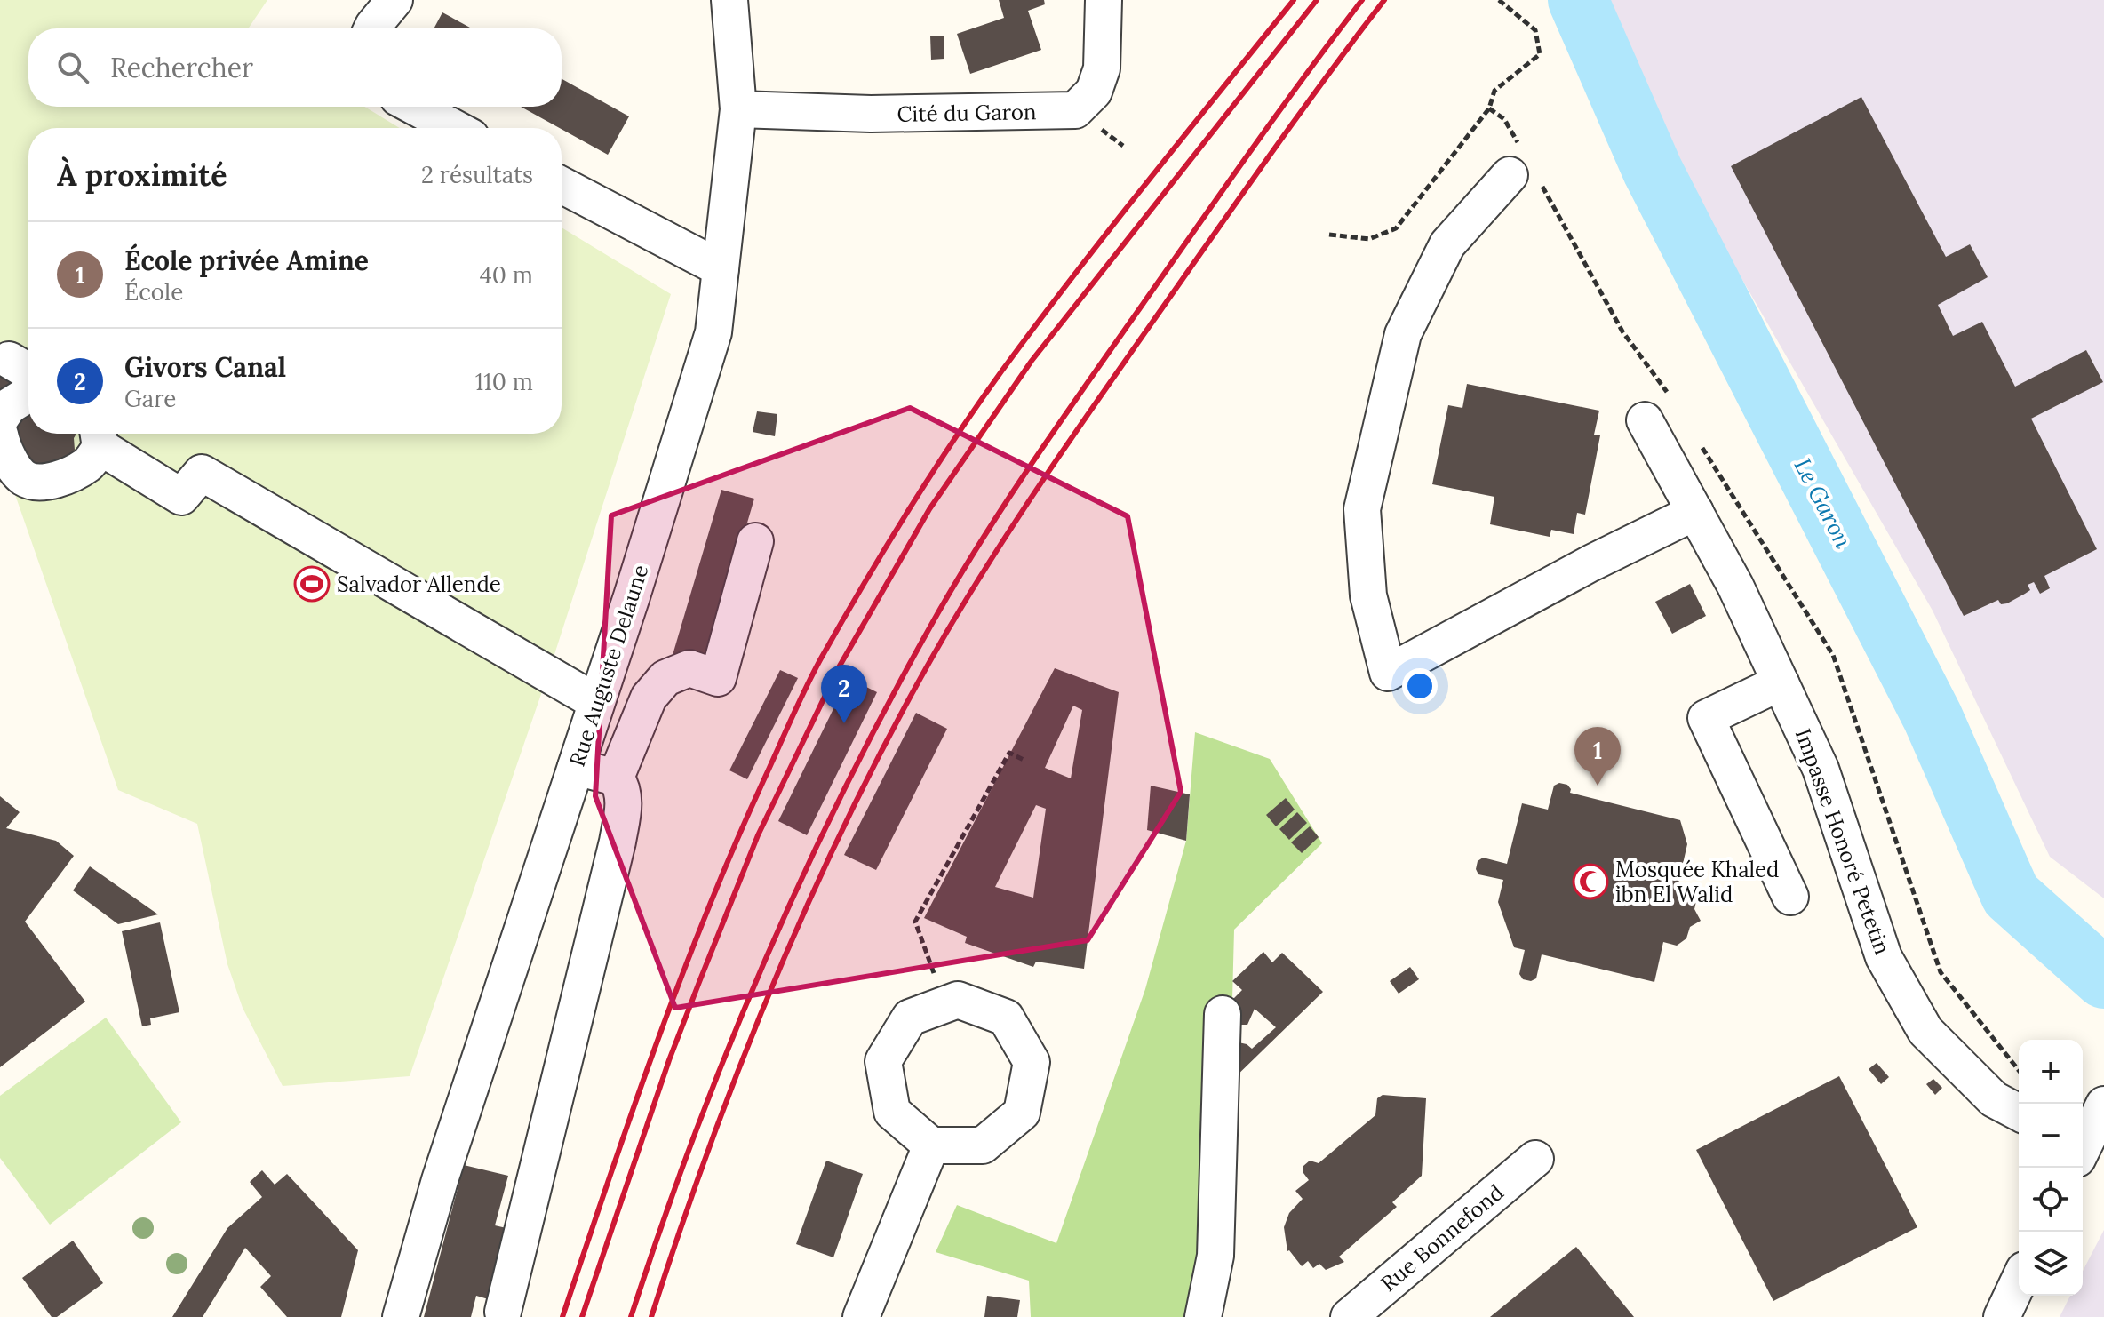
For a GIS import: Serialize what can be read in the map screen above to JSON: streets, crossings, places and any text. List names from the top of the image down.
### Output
{
  "streets": {
    "street": [
      "Cité du Garon",
      "Rue Auguste Delaune",
      "Impasse Honoré Petetin",
      "Rue Bonnefond"
    ]
  },
  "crossings": [
    ["Cité du Garon", "Rue Auguste Delaune"]
  ],
  "water": ["Le Garon"],
  "places": {
    "sports": ["Salvador Allende"],
    "mosque": ["Mosquée Khaled ibn El Walid"]
  },
  "page": {
    "search": "Rechercher",
    "heading": ["À proximité", "2 résultats"],
    "list": [
      {
        "mark": "1",
        "name": "École privée Amine",
        "note": "École",
        "value": "40 m"
      },
      {
        "mark": "2",
        "name": "Givors Canal",
        "note": "Gare",
        "value": "110 m"
      }
    ],
    "pins": ["2", "1"],
    "map_buttons": ["+", "−"]
  }
}
